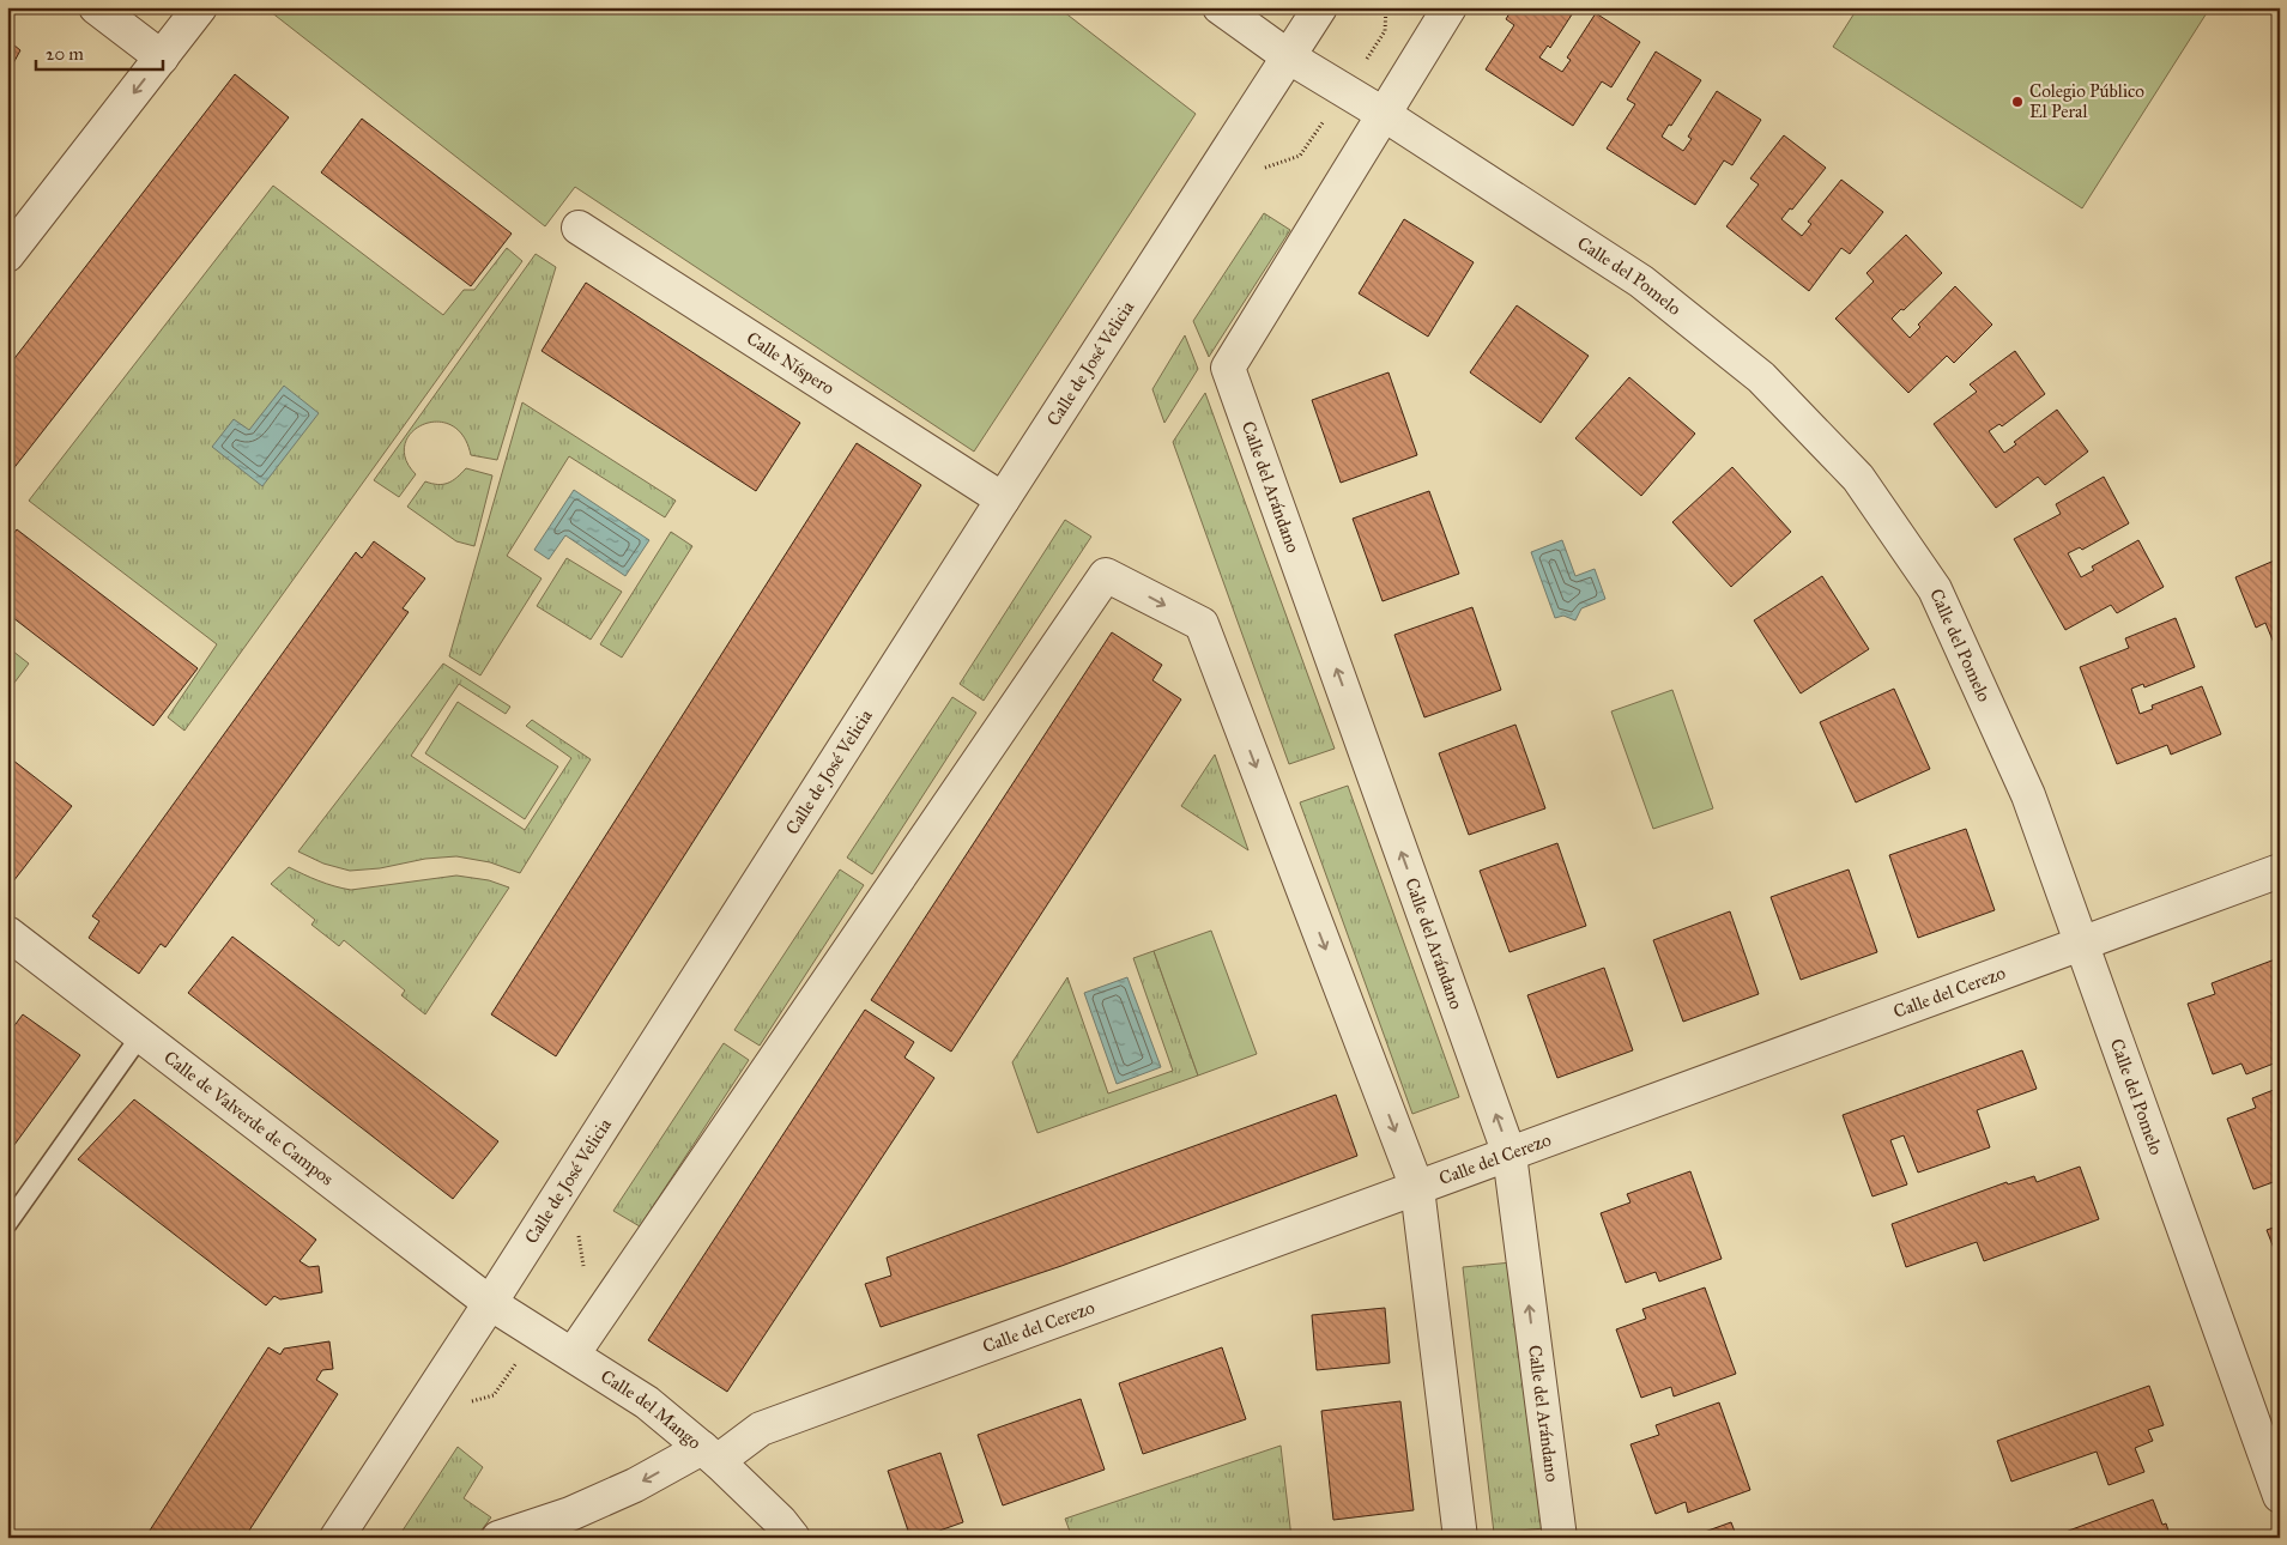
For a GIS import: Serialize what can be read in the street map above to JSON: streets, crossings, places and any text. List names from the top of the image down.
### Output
{
  "streets": {
    "street": [
      "Calle del Pomelo",
      "Calle Níspero",
      "Calle de José Velicia",
      "Calle del Arándano",
      "Calle del Cerezo",
      "Calle de Valverde de Campos",
      "Calle del Mango"
    ]
  },
  "crossings": [
    ["Calle del Pomelo", "Calle de José Velicia"],
    ["Calle del Pomelo", "Calle del Arándano"],
    ["Calle del Pomelo", "Calle del Cerezo"],
    ["Calle Níspero", "Calle de José Velicia"],
    ["Calle de José Velicia", "Calle de Valverde de Campos"],
    ["Calle de José Velicia", "Calle del Mango"],
    ["Calle del Arándano", "Calle del Cerezo"],
    ["Calle del Cerezo", "Calle del Mango"],
    ["Calle de Valverde de Campos", "Calle del Mango"]
  ],
  "one_way": ["Calle del Arándano"],
  "places": ["Colegio Público El Peral"],
  "scale_bar": "20 m"
}
